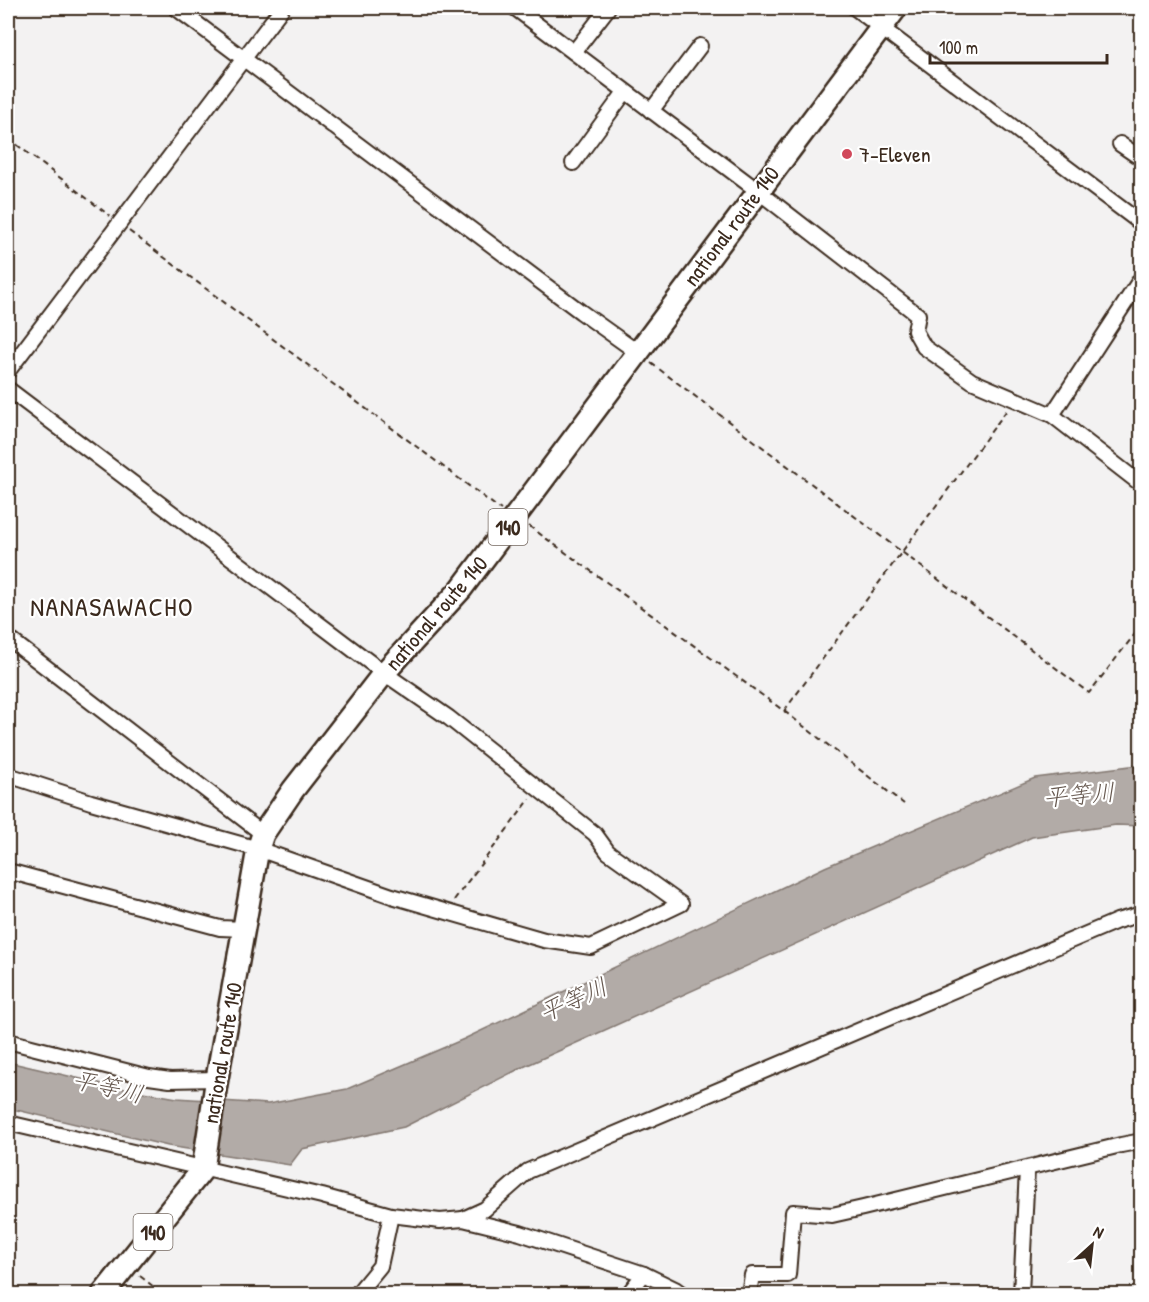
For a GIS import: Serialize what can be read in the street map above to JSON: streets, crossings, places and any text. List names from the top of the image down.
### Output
{
  "streets": {
    "highway": ["national route 140", "140"]
  },
  "crossings": [
    ["national route 140", "140"]
  ],
  "districts": ["NANASAWACHO"],
  "water": ["平等川"],
  "places": ["7-Eleven"],
  "scale_bar": "100 m",
  "north": "top right"
}
